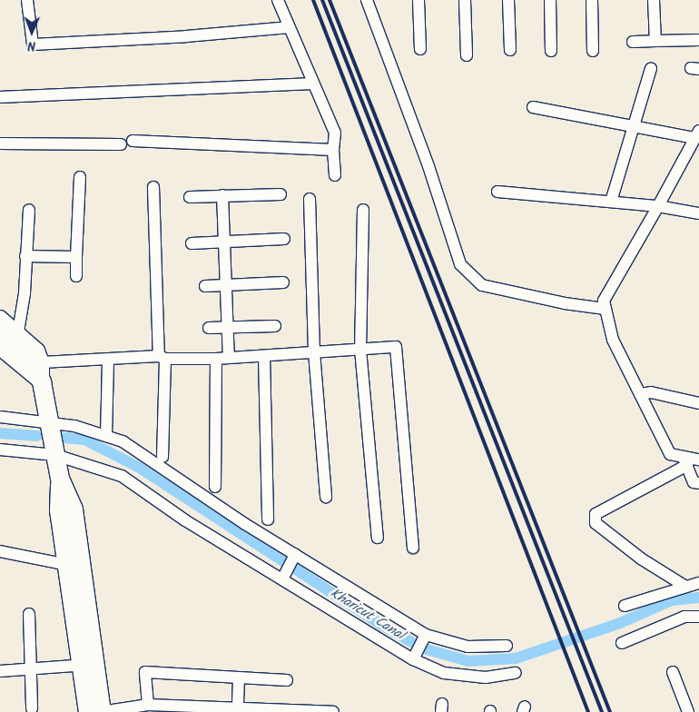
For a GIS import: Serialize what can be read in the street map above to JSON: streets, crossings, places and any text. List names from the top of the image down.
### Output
{
  "water": ["Kharicut Canal"],
  "north": "bottom"
}
